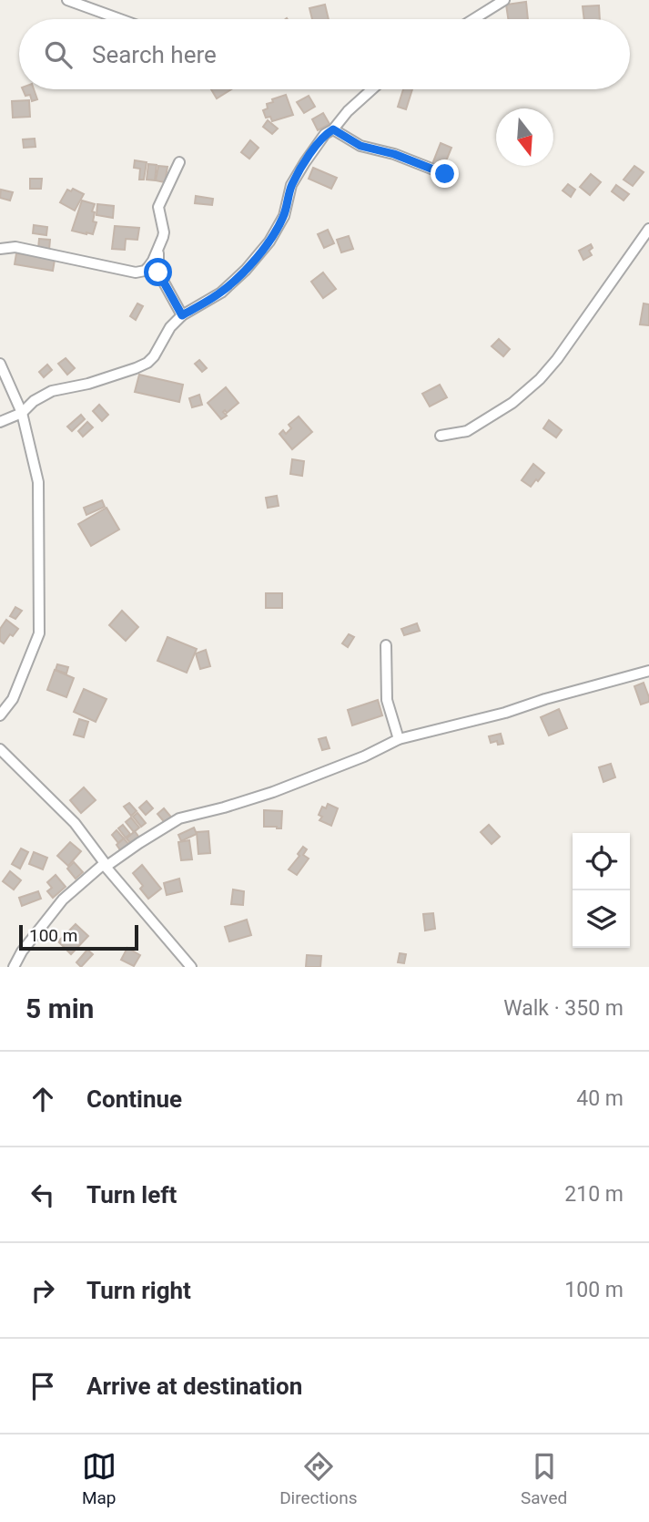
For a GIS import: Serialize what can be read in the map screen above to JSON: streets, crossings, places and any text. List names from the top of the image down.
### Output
{
  "scale_bar": "100 m",
  "north": "bottom",
  "page": {
    "search": "Search here",
    "scale": "100 m",
    "heading": ["5 min", "Walk · 350 m"],
    "list": [
      ["Continue", "40 m"],
      ["Turn left", "210 m"],
      ["Turn right", "100 m"],
      "Arrive at destination"
    ],
    "nav": ["Map", "Directions", "Saved"]
  }
}
